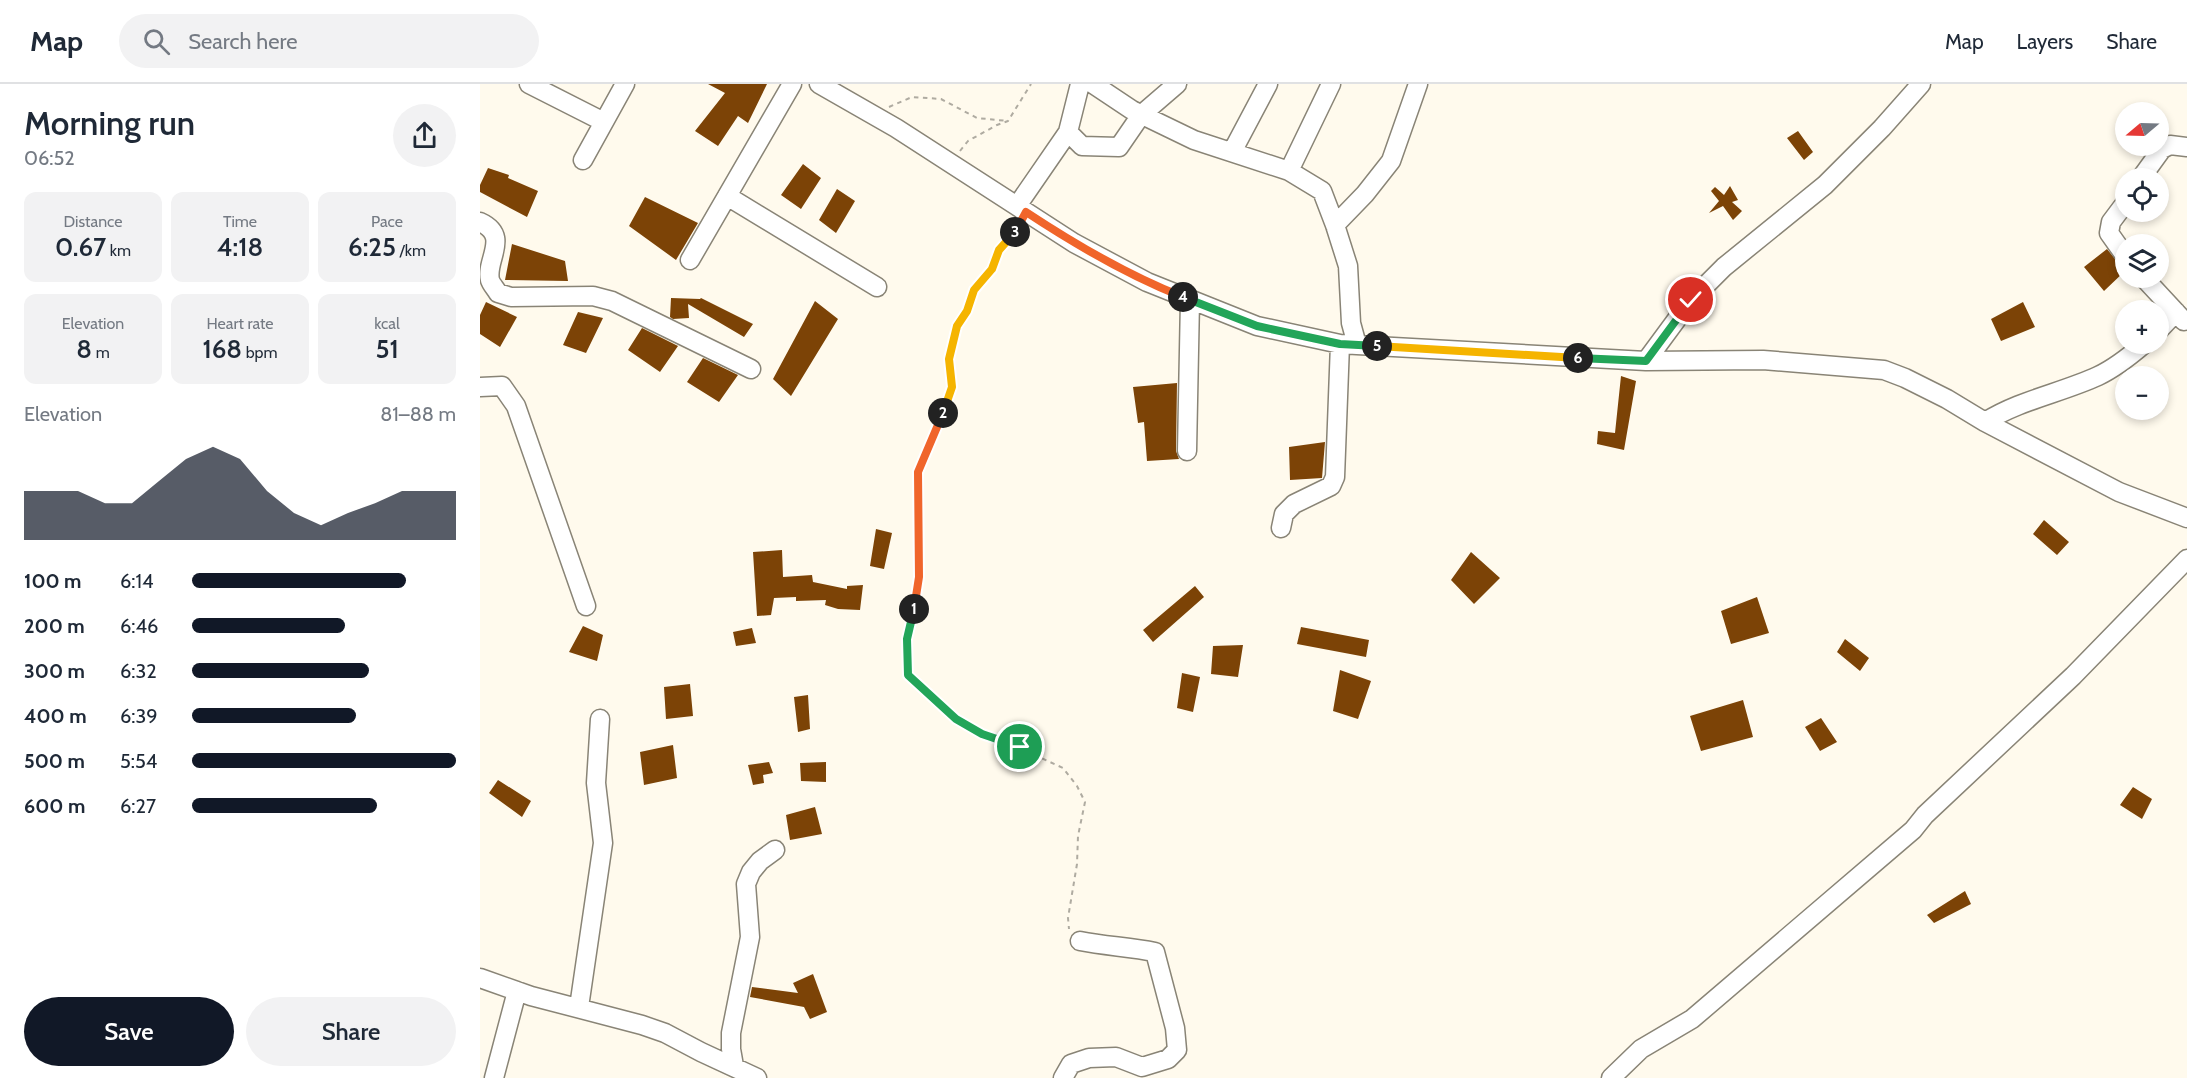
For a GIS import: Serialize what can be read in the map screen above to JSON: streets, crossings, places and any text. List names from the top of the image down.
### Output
{
  "north": "left",
  "page": {
    "header": "Map",
    "search": "Search here",
    "nav": ["Map", "Layers", "Share"],
    "heading": ["Morning run", "06:52"],
    "map_buttons": ["+", "−"],
    "stats": [
      ["Distance", "0.67 km"],
      ["Time", "4:18"],
      ["Pace", "6:25 /km"],
      ["Elevation", "8 m"],
      ["Heart rate", "168 bpm"],
      ["kcal", "51"]
    ],
    "pins": [
      "3",
      "4",
      "5",
      "6",
      "2",
      "1"
    ],
    "chart": ["Elevation", "81–88 m"],
    "list": [
      {
        "name": "100 m",
        "note": "6:14"
      },
      {
        "name": "200 m",
        "note": "6:46"
      },
      {
        "name": "300 m",
        "note": "6:32"
      },
      {
        "name": "400 m",
        "note": "6:39"
      },
      {
        "name": "500 m",
        "note": "5:54"
      },
      {
        "name": "600 m",
        "note": "6:27"
      }
    ],
    "buttons": ["Save", "Share"]
  }
}
